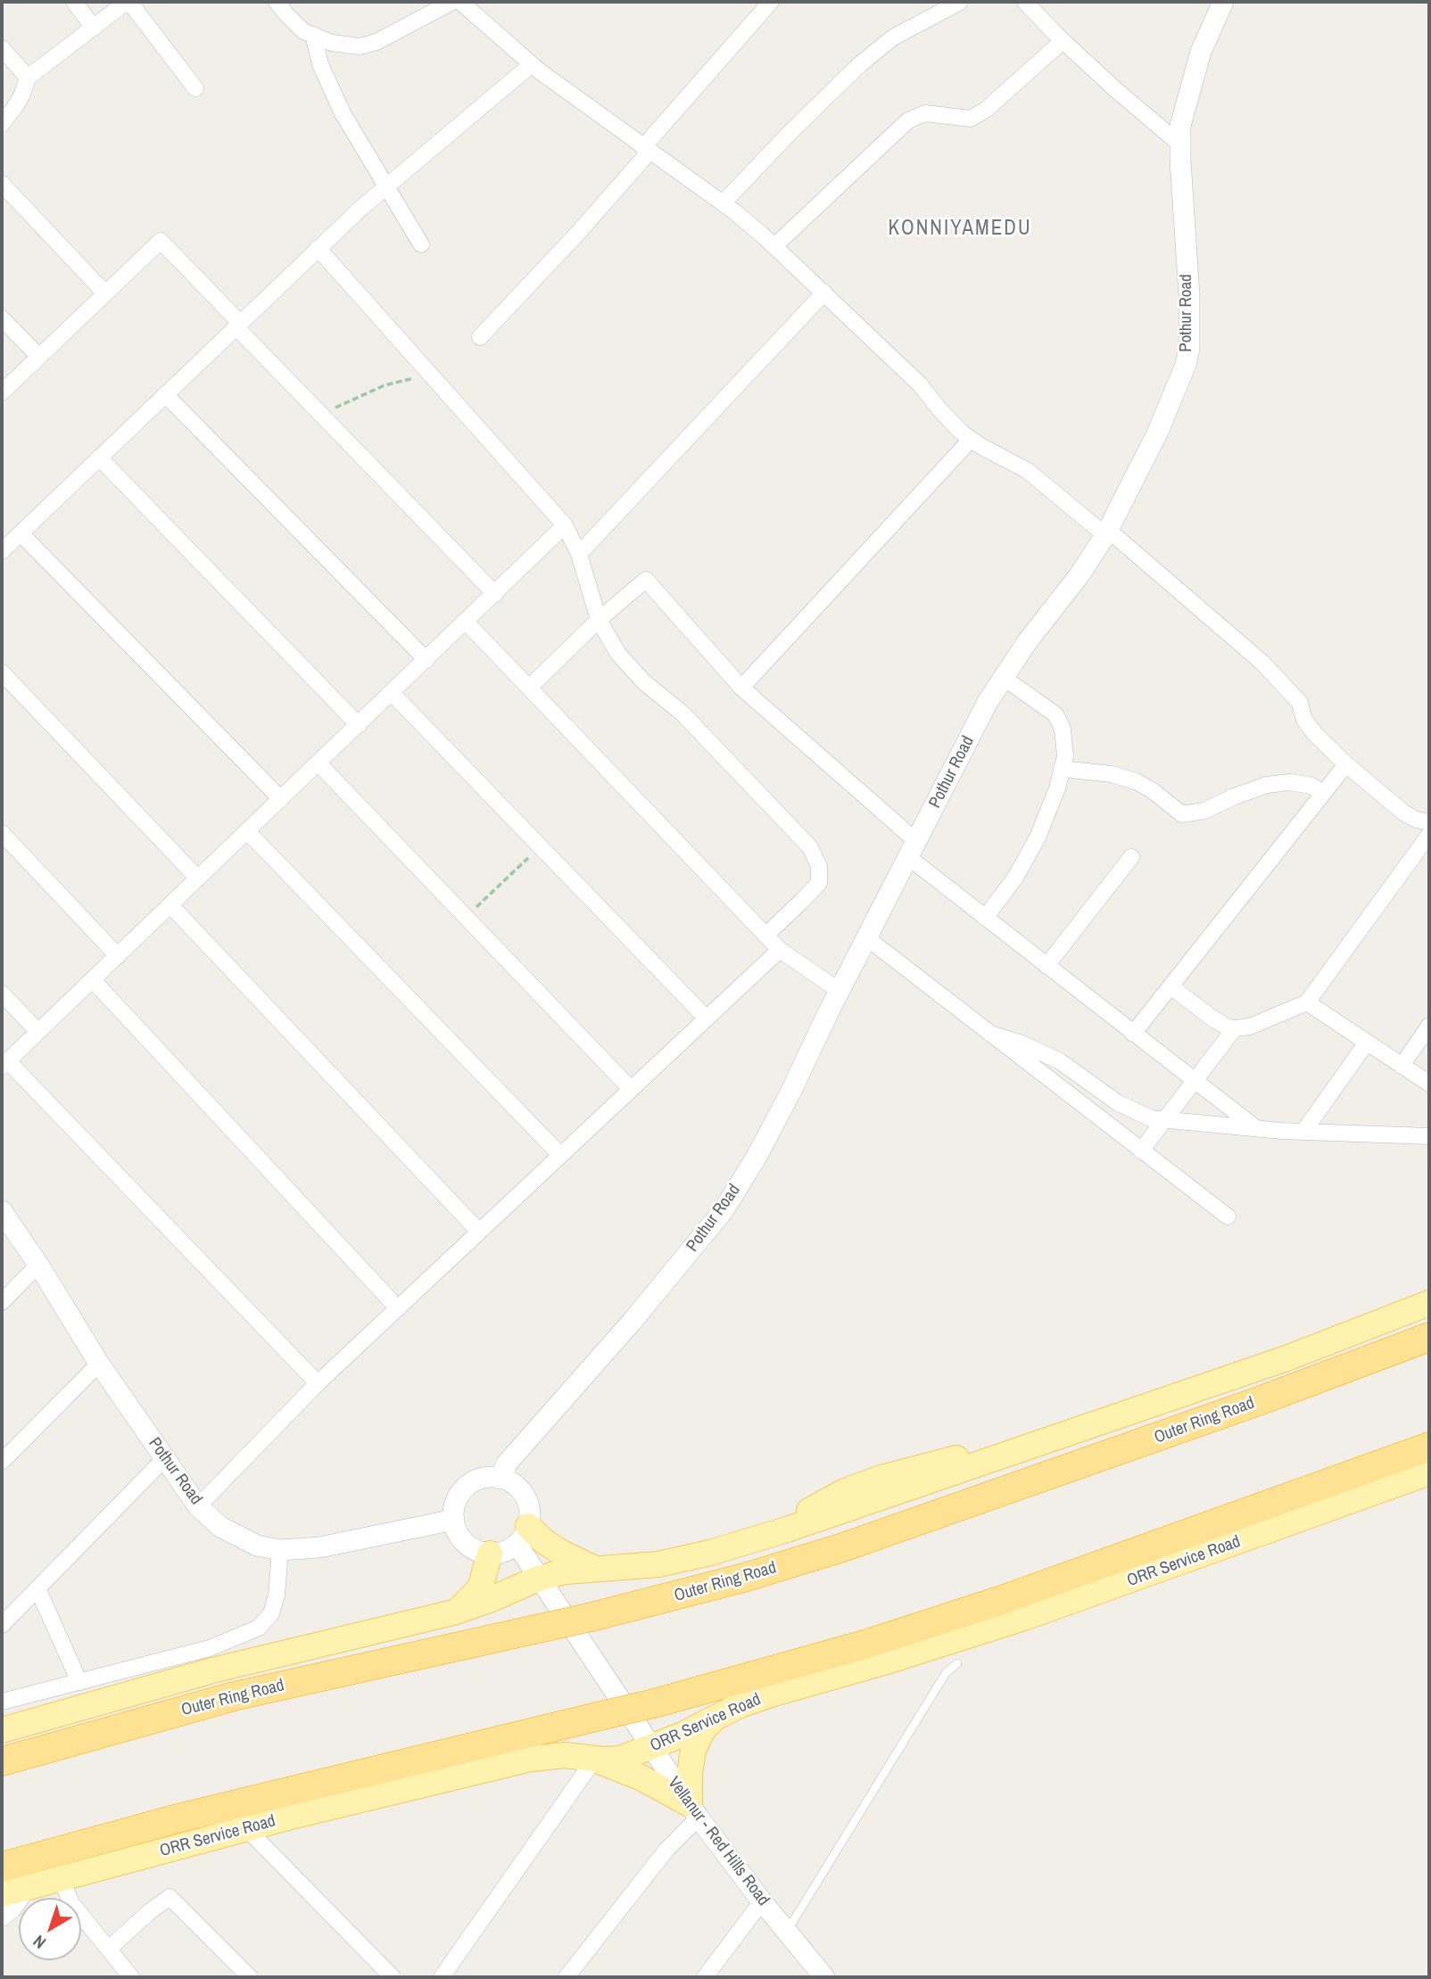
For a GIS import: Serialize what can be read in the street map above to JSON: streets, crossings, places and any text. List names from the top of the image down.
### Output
{
  "streets": {
    "highway": ["Outer Ring Road"],
    "main road": ["ORR Service Road"],
    "street": ["Pothur Road", "Vellanur - Red Hills Road"]
  },
  "crossings": [
    ["Pothur Road", "Vellanur - Red Hills Road"],
    ["ORR Service Road", "Vellanur - Red Hills Road"]
  ],
  "districts": ["KONNIYAMEDU"],
  "north": "bottom left"
}
